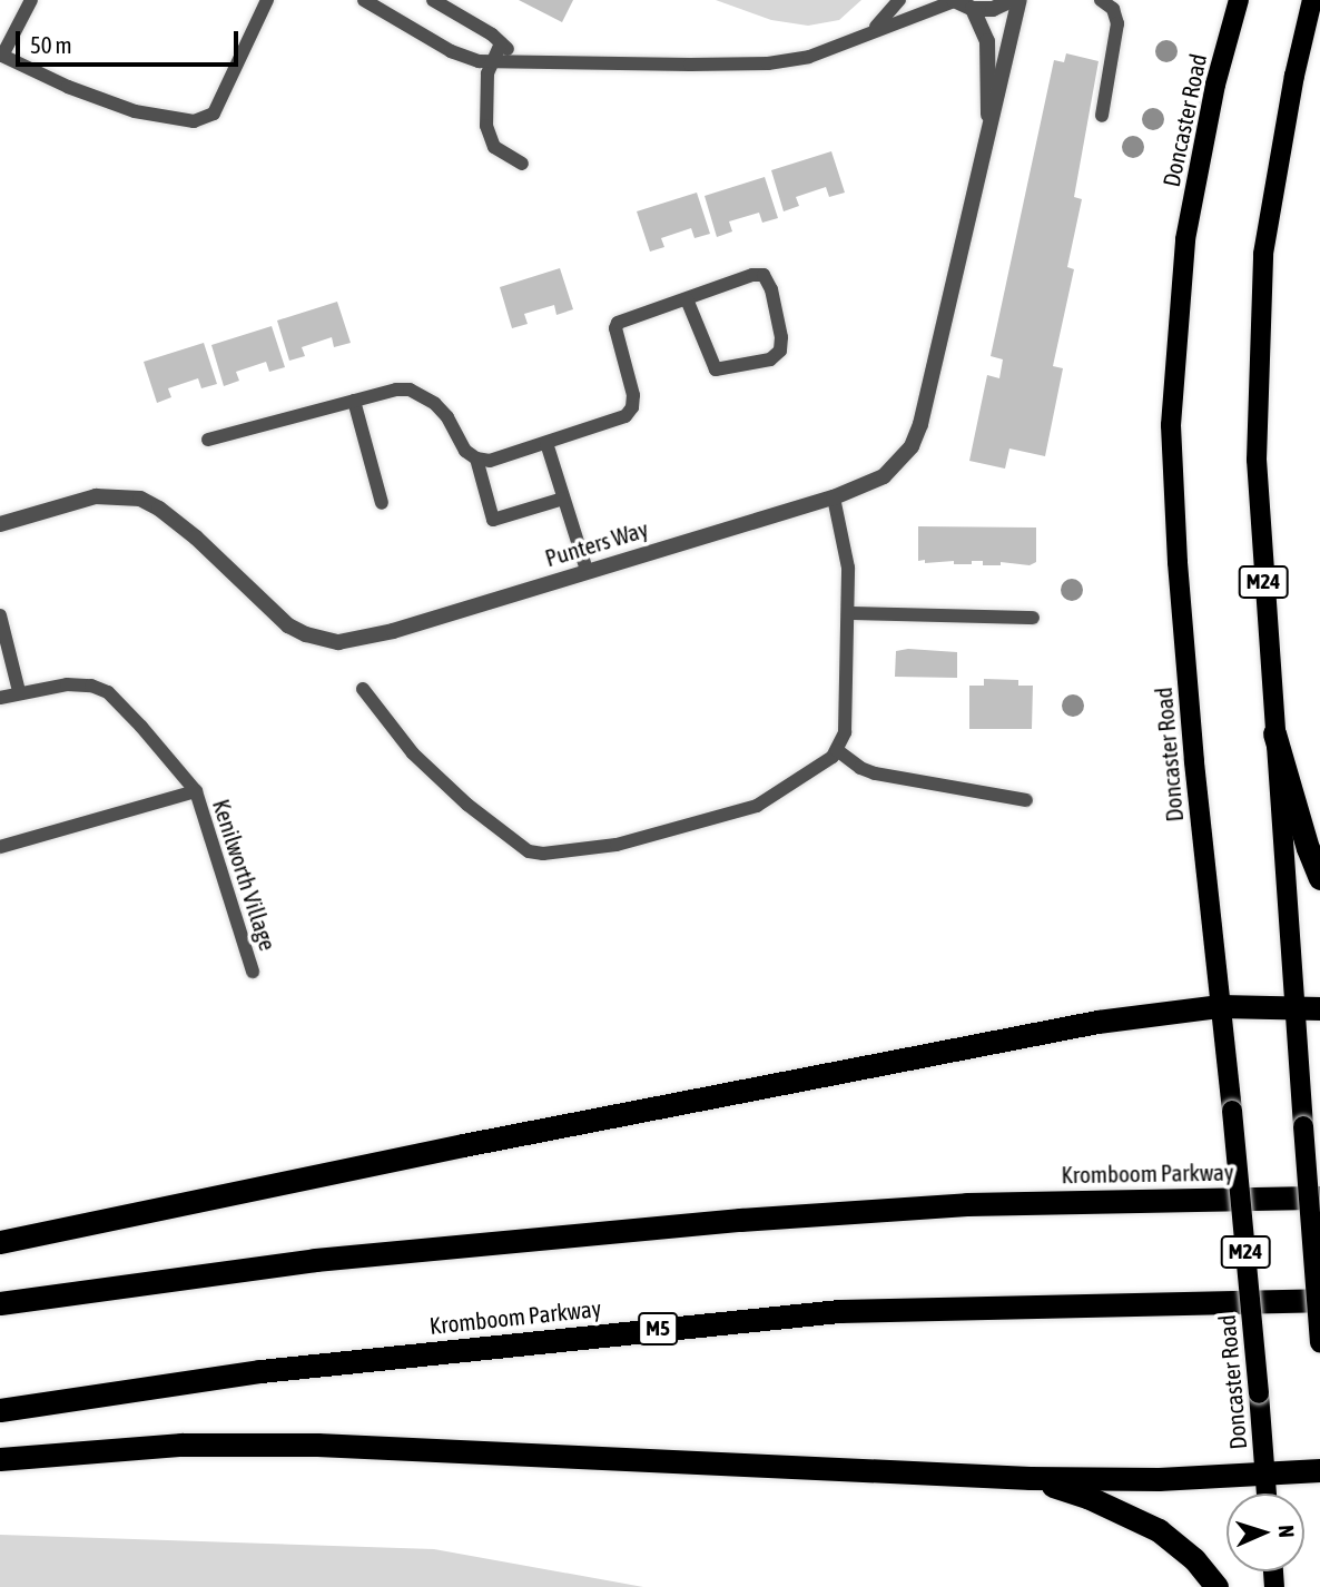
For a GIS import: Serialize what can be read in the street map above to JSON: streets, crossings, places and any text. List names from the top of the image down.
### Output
{
  "streets": {
    "highway": ["Kromboom Parkway", "M5"],
    "main road": ["Doncaster Road", "M24"],
    "street": ["Punters Way"],
    "lane": ["Kenilworth Village"]
  },
  "scale_bar": "50 m",
  "north": "right"
}
